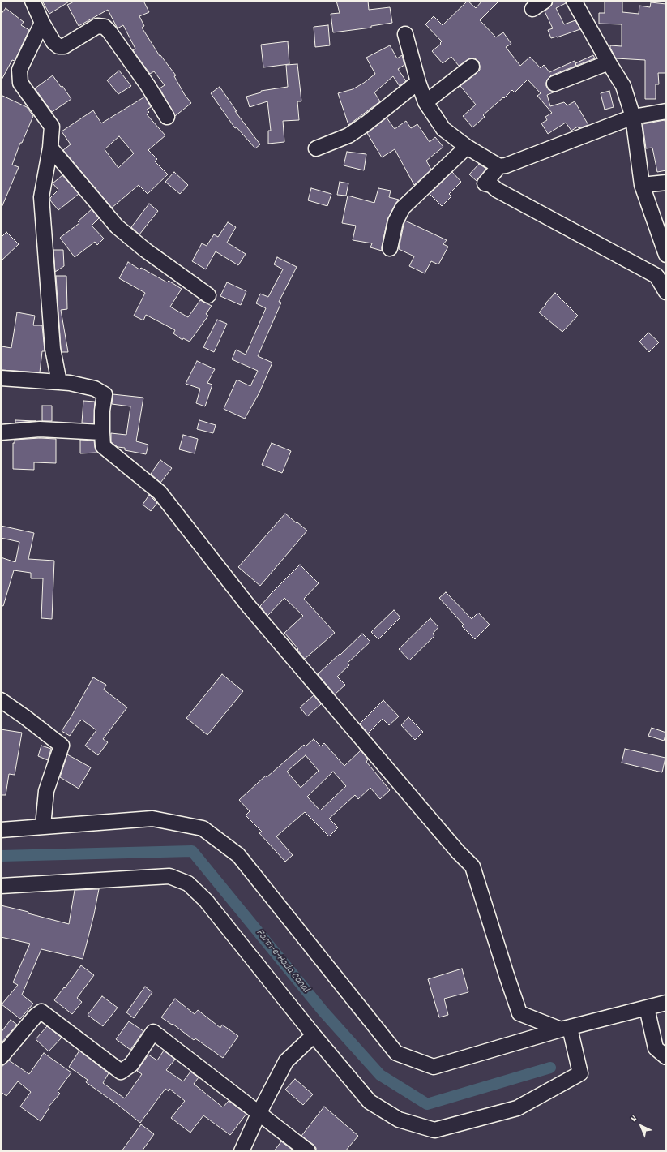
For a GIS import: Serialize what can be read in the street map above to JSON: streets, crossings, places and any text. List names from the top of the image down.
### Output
{
  "water": ["Farm-e-Hada Canal"],
  "north": "top left"
}
